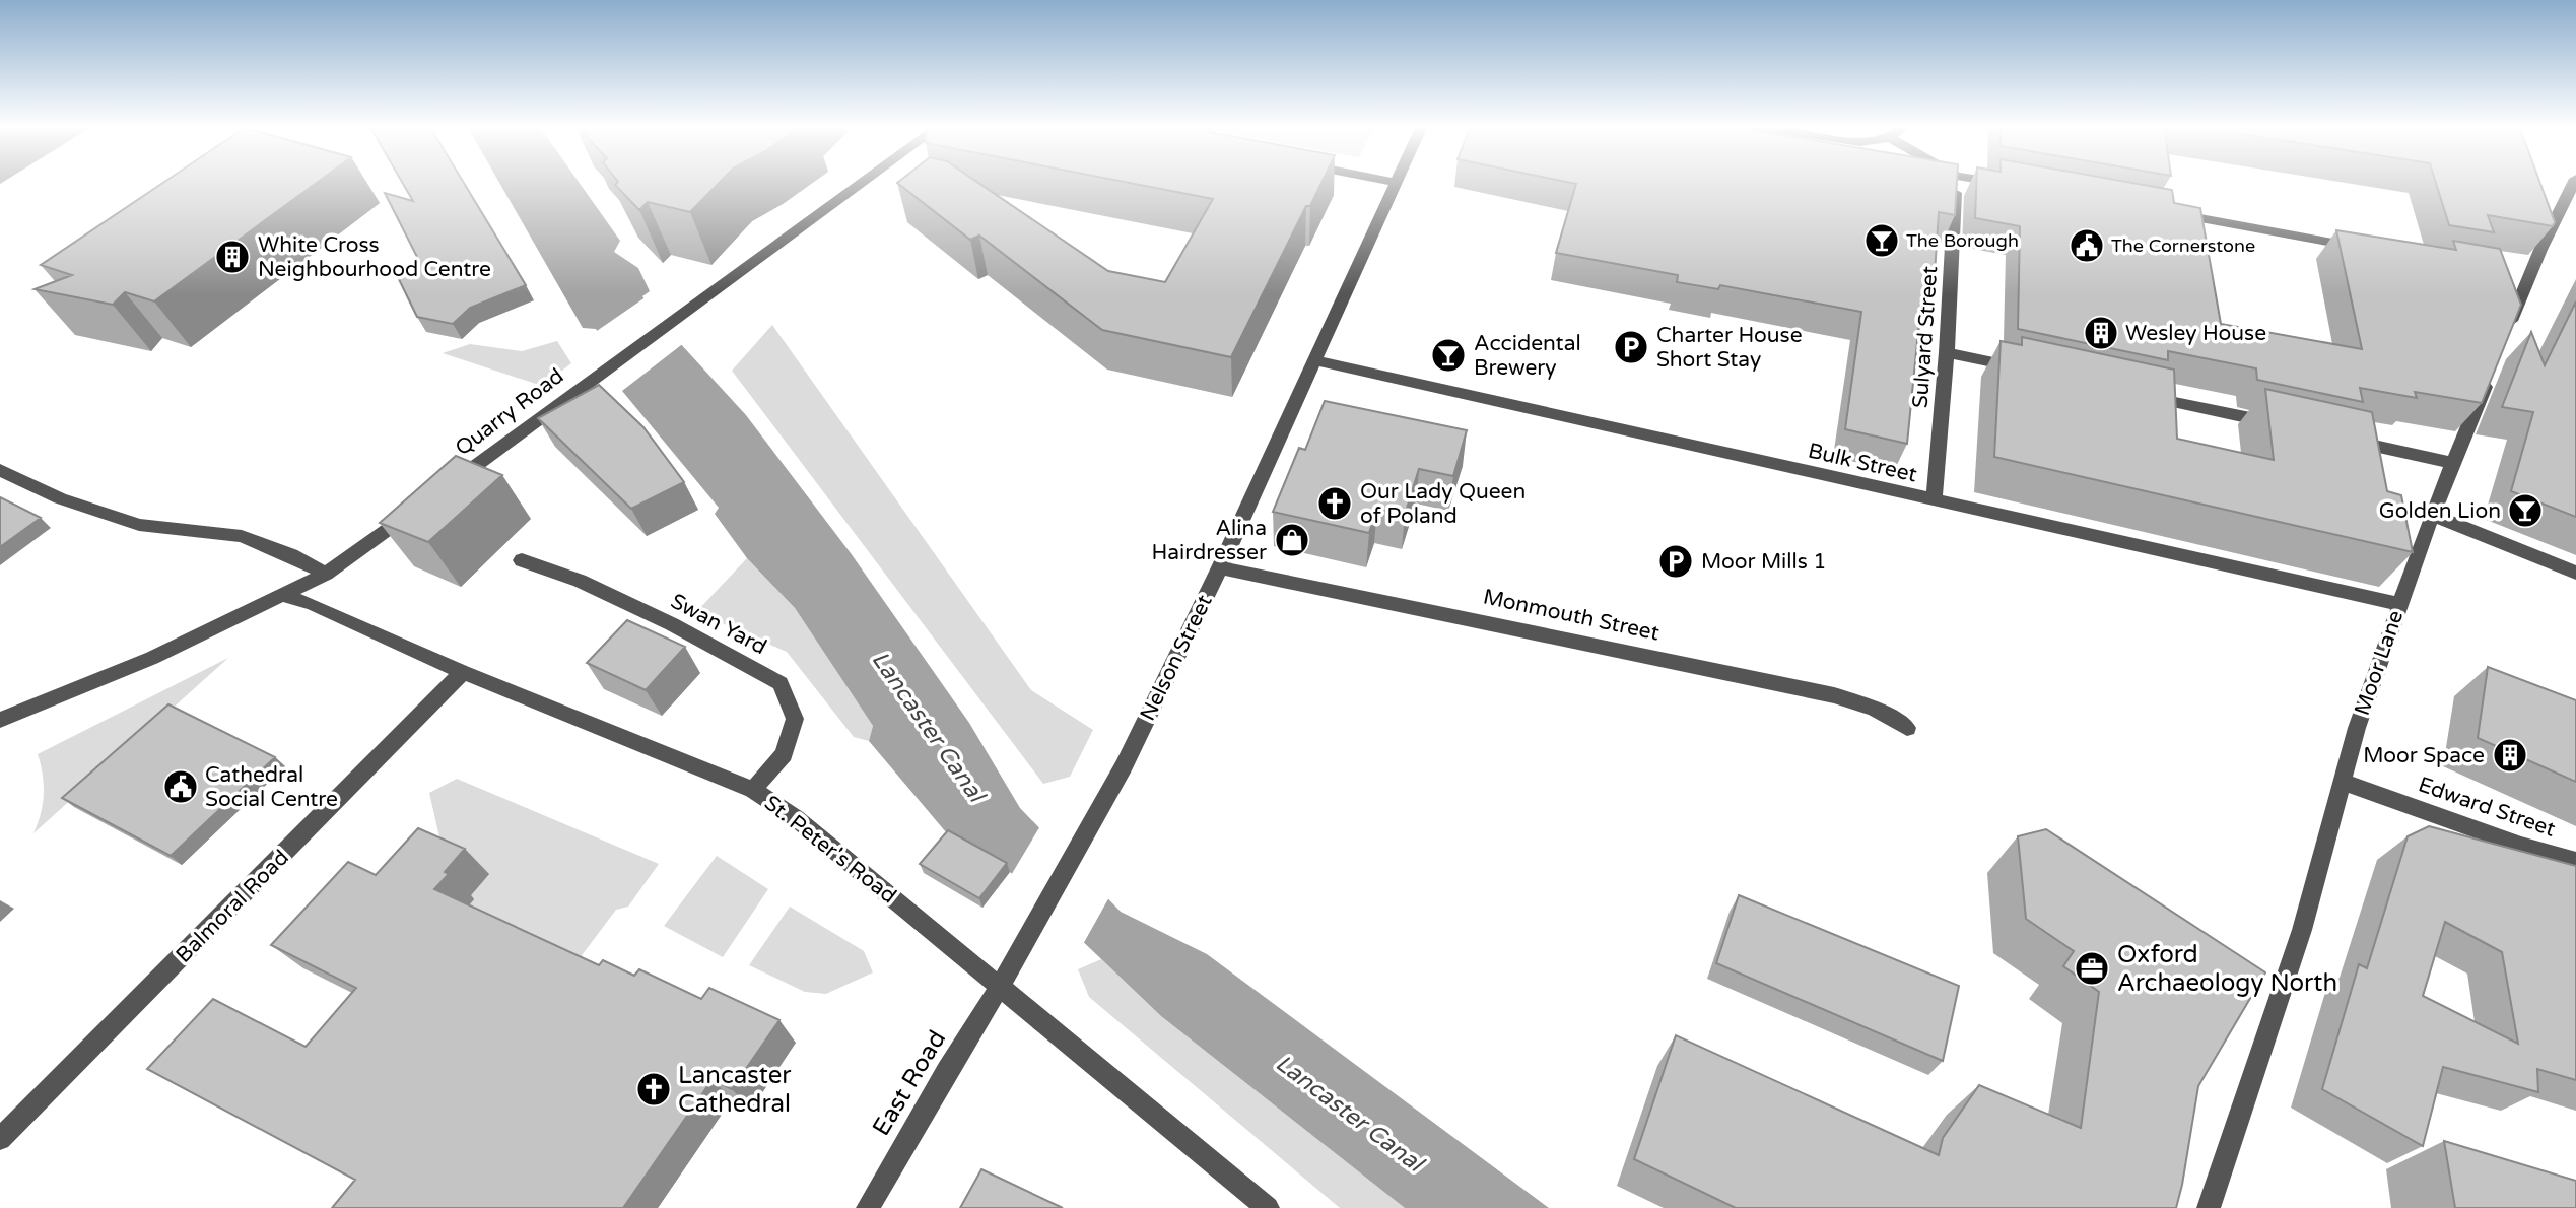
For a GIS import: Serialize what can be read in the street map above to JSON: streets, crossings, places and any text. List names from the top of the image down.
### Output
{
  "streets": {
    "street": [
      "Sulyard Street",
      "Quarry Road",
      "Bulk Street",
      "Monmouth Street",
      "Swan Yard",
      "Nelson Street",
      "Moor Lane",
      "Edward Street",
      "St. Peter's Road",
      "Balmoral Road",
      "East Road"
    ]
  },
  "crossings": [
    ["Sulyard Street", "Bulk Street"],
    ["Bulk Street", "Nelson Street"],
    ["Bulk Street", "Moor Lane"],
    ["Monmouth Street", "Nelson Street"],
    ["Swan Yard", "St. Peter's Road"],
    ["Nelson Street", "St. Peter's Road"],
    ["Nelson Street", "East Road"],
    ["Moor Lane", "Edward Street"],
    ["St. Peter's Road", "Balmoral Road"],
    ["St. Peter's Road", "East Road"]
  ],
  "water": ["Lancaster Canal"],
  "places": {
    "bar": ["The Borough", "Accidental Brewery", "Golden Lion"],
    "public building": ["The Cornerstone", "Cathedral Social Centre"],
    "building": ["White Cross Neighbourhood Centre", "Wesley House", "Moor Space"],
    "parking": ["Charter House Short Stay", "Moor Mills 1"],
    "church": ["Our Lady Queen of Poland", "Lancaster Cathedral"],
    "shop": ["Alina Hairdresser"],
    "office": ["Oxford Archaeology North"]
  }
}
